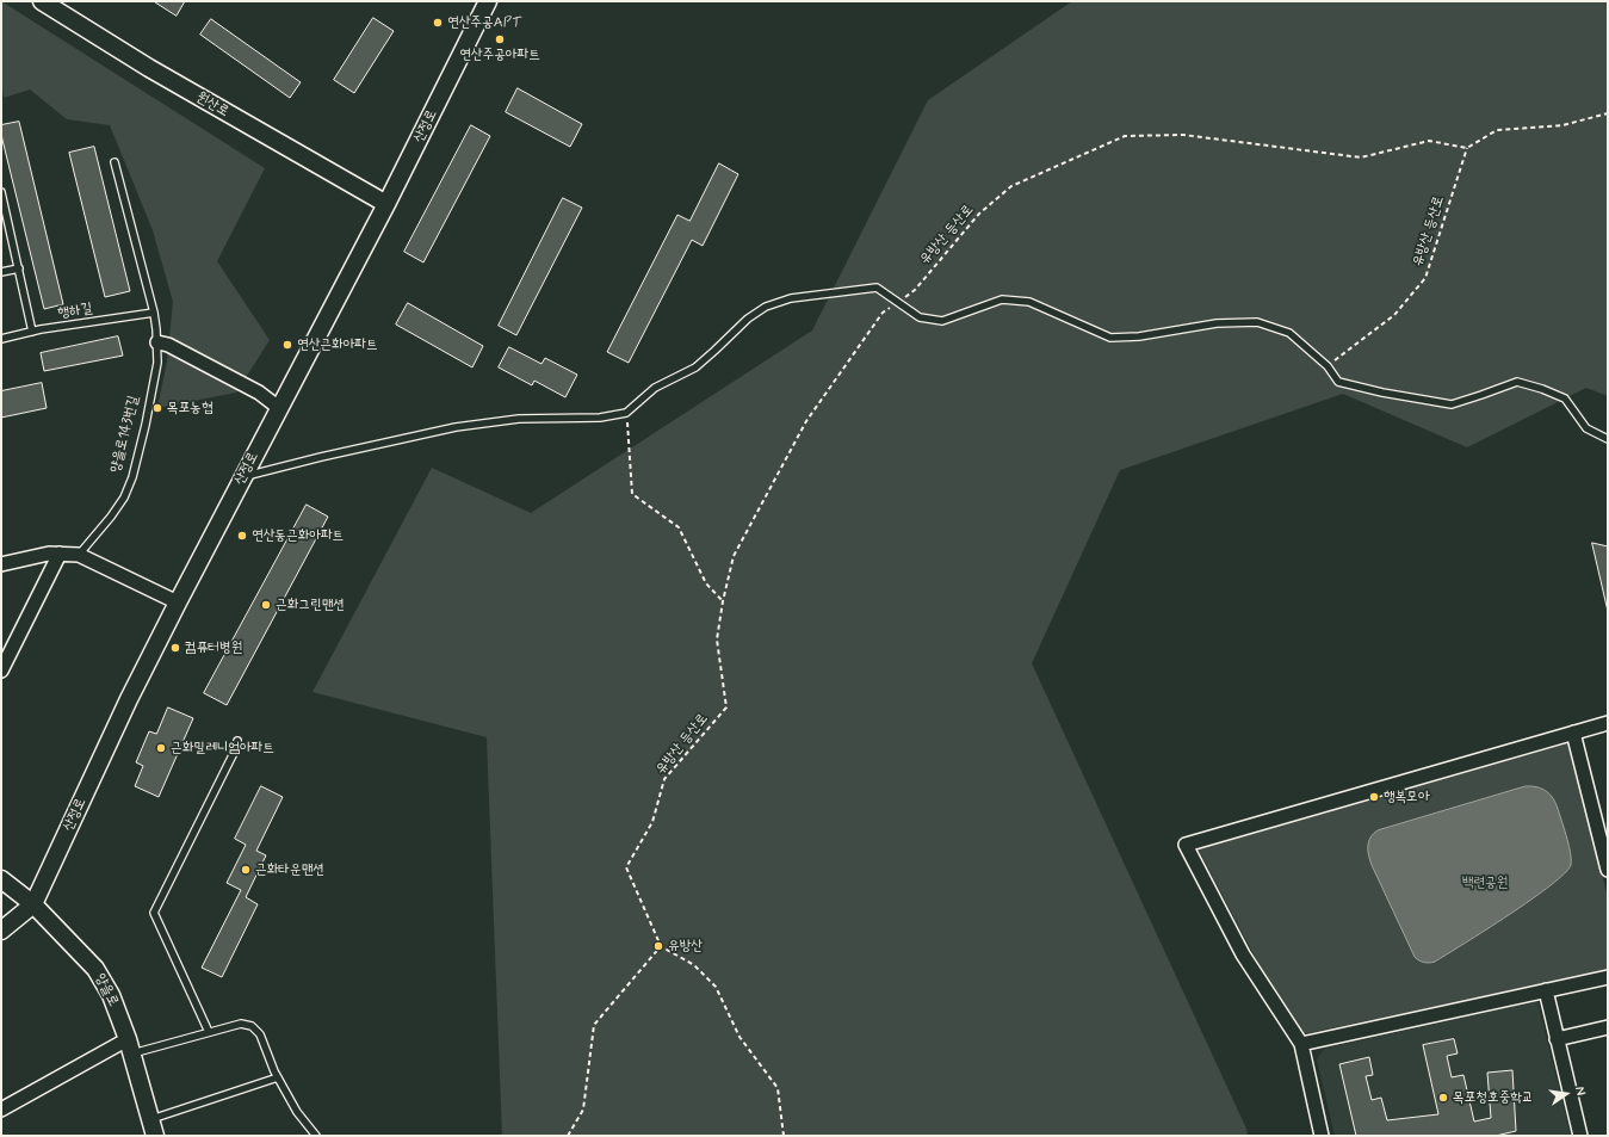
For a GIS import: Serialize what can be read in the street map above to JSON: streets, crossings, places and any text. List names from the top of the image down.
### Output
{
  "streets": {
    "street": ["원산로", "산정로", "양을로"],
    "lane": ["행하길", "양을로143번길"],
    "path": ["유방산 등산로"]
  },
  "crossings": [
    ["원산로", "산정로"],
    ["산정로", "양을로"],
    ["행하길", "양을로143번길"]
  ],
  "parks": ["백련공원"],
  "places": [
    "연산주공APT",
    "연산주공아파트",
    "연산근화아파트",
    "목포농협",
    "연산동근화아파트",
    "근화그린맨션",
    "컴퓨터병원",
    "근화밀레니엄아파트",
    "행복모아",
    "근화타운맨션",
    "유방산",
    "목포청호중학교"
  ],
  "north": "right"
}
